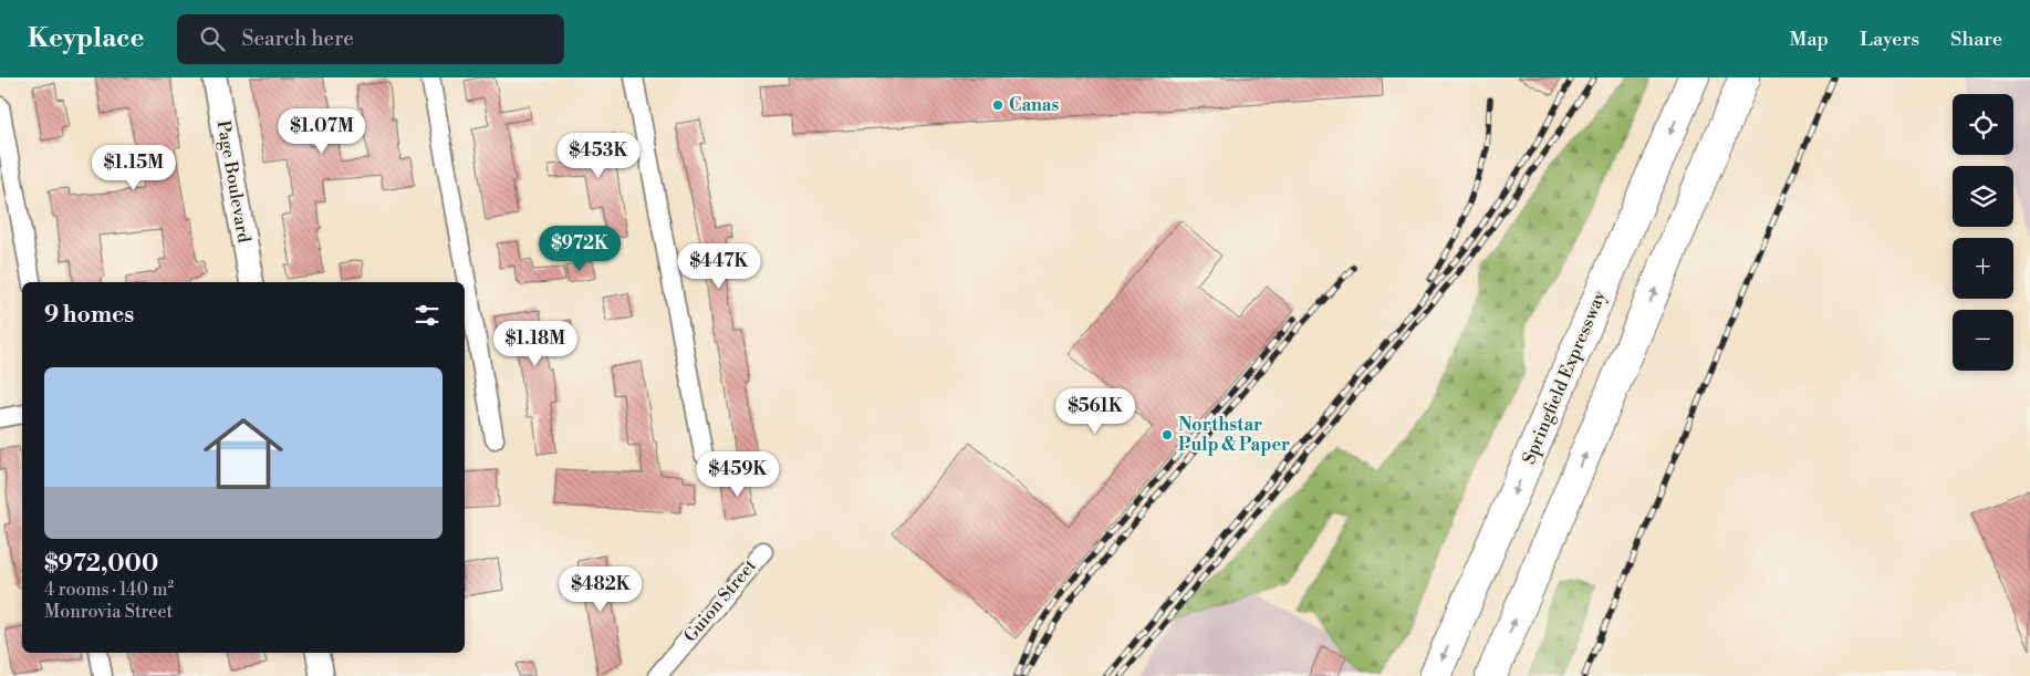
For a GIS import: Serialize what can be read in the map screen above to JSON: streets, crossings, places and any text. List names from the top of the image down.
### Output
{
  "streets": {
    "highway": ["Springfield Expressway"],
    "street": ["Page Boulevard", "Guion Street"]
  },
  "places": ["Canas", "Northstar Pulp & Paper"],
  "page": {
    "header": "Keyplace",
    "search": "Search here",
    "nav": ["Map", "Layers", "Share"],
    "map_buttons": ["+", "−"],
    "price": [
      "$1.07M",
      "$453K",
      "$1.15M",
      "$972K",
      "$447K",
      "$1.18M",
      "$561K",
      "$459K",
      "$482K"
    ],
    "heading": "9 homes",
    "list": [
      {
        "name": "$972,000",
        "note": "4 rooms · 140 m² · Monrovia Street"
      }
    ]
  }
}
